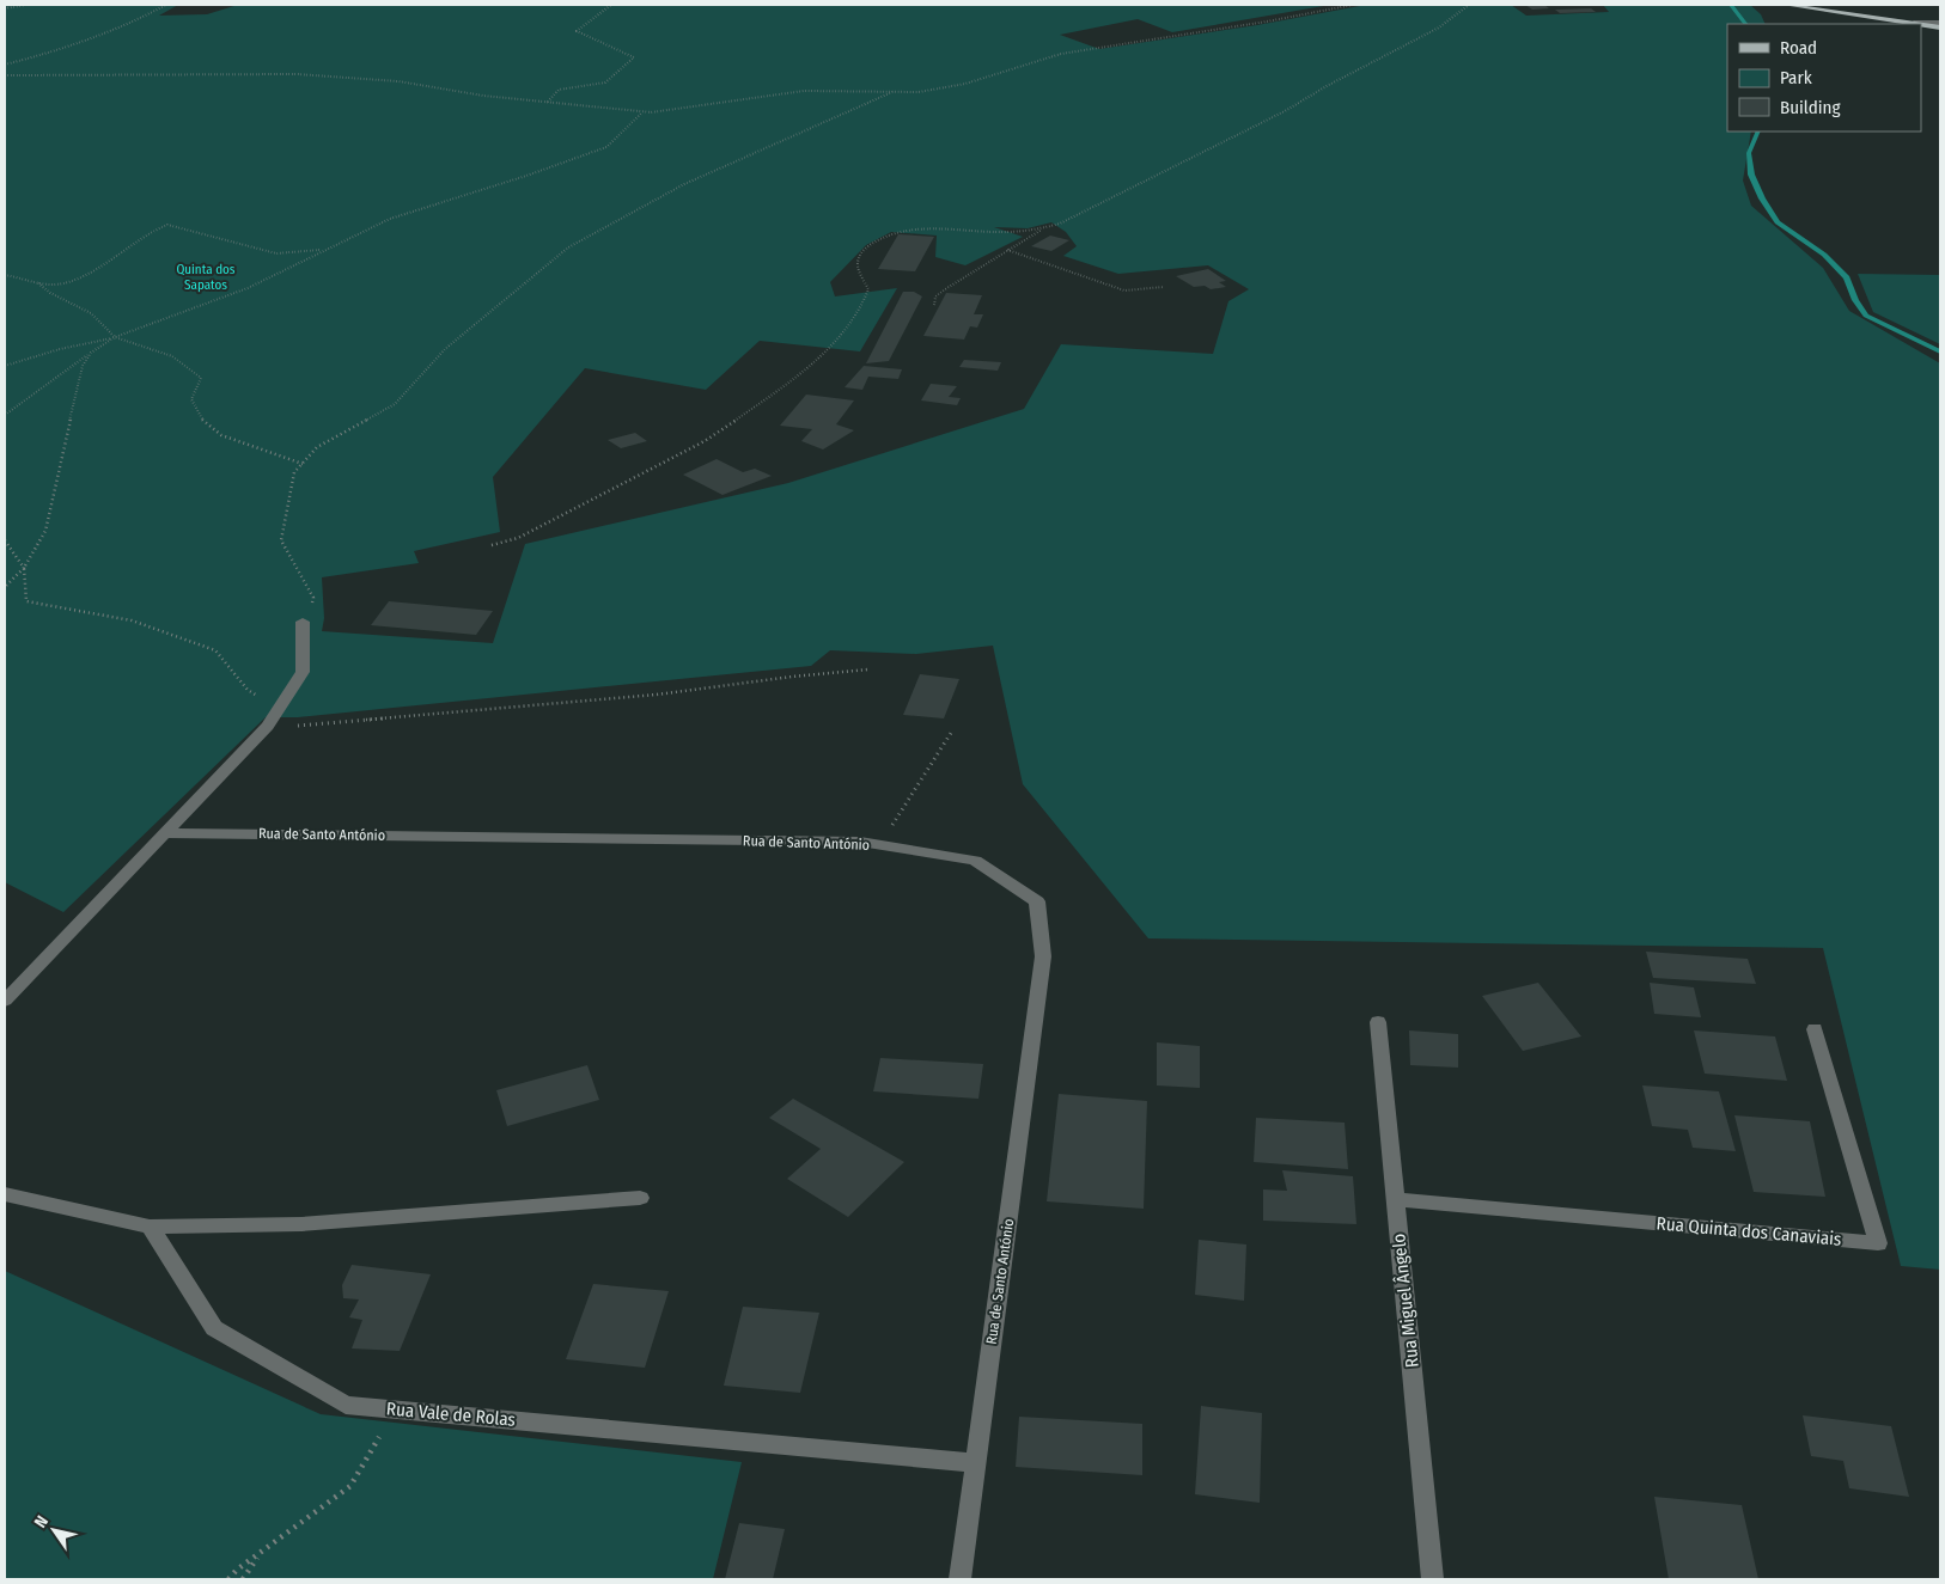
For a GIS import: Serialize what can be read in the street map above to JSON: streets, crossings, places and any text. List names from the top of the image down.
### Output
{
  "streets": {
    "street": [
      "Rua de Santo António",
      "Rua Quinta dos Canaviais",
      "Rua Miguel Ângelo",
      "Rua Vale de Rolas"
    ]
  },
  "crossings": [
    ["Rua de Santo António", "Rua Vale de Rolas"],
    ["Rua Quinta dos Canaviais", "Rua Miguel Ângelo"]
  ],
  "parks": ["Quinta dos Sapatos"],
  "legend": ["Road", "Park", "Building"],
  "north": "top left"
}
